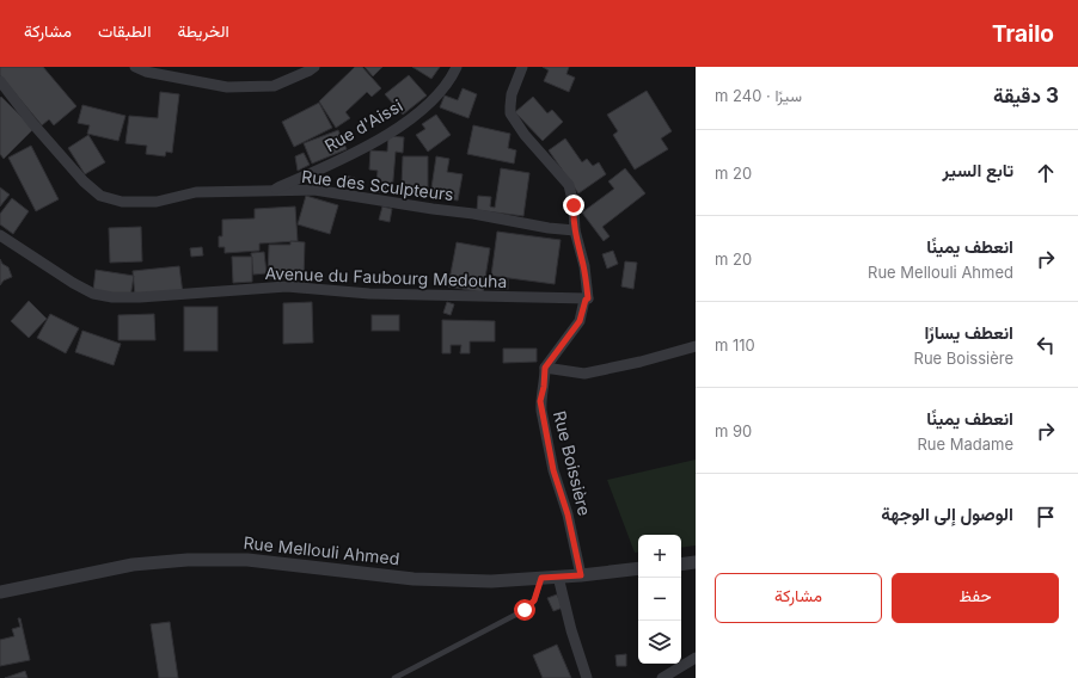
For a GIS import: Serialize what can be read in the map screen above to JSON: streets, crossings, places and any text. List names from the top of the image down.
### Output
{
  "streets": {
    "street": [
      "Rue d'Aissi",
      "Rue des Sculpteurs",
      "Avenue du Faubourg Medouha",
      "Rue Boissière",
      "Rue Mellouli Ahmed"
    ]
  },
  "crossings": [
    ["Rue d'Aissi", "Rue des Sculpteurs"],
    ["Rue Boissière", "Rue Mellouli Ahmed"]
  ],
  "page": {
    "header": "Trailo",
    "nav": ["الخريطة", "الطبقات", "مشاركة"],
    "heading": ["3 دقيقة", "سيرًا · 240 m"],
    "list": [
      ["تابع السير", "20 m"],
      ["انعطف يمينًا", "Rue Mellouli Ahmed", "20 m"],
      ["انعطف يسارًا", "Rue Boissière", "110 m"],
      ["انعطف يمينًا", "Rue Madame", "90 m"],
      "الوصول إلى الوجهة"
    ],
    "map_buttons": ["+", "−"],
    "buttons": ["حفظ", "مشاركة"]
  }
}
